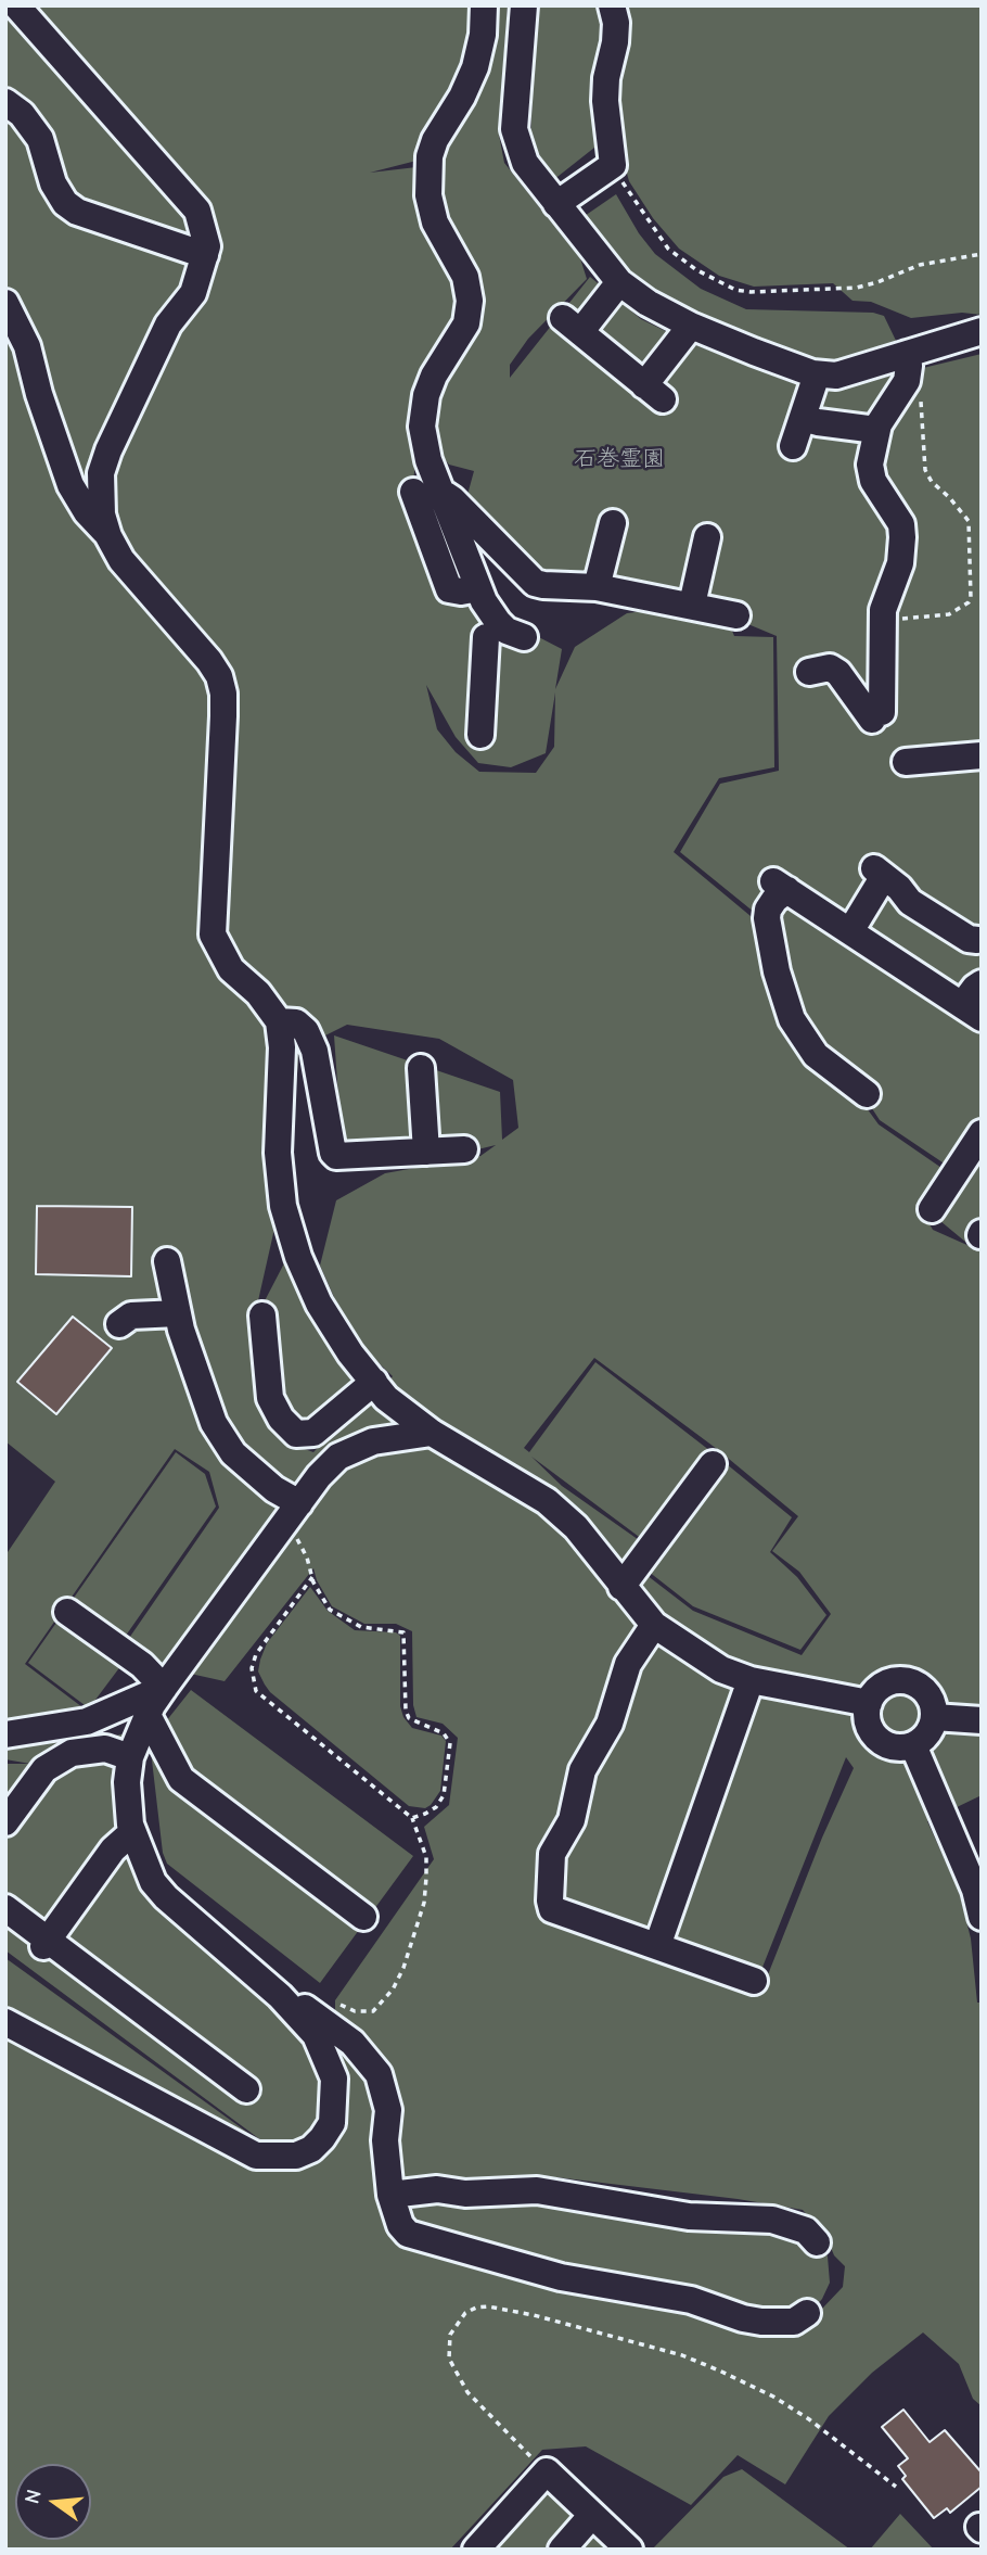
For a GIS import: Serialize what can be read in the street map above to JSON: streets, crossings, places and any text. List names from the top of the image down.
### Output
{
  "parks": ["石巻霊園"],
  "north": "left"
}
